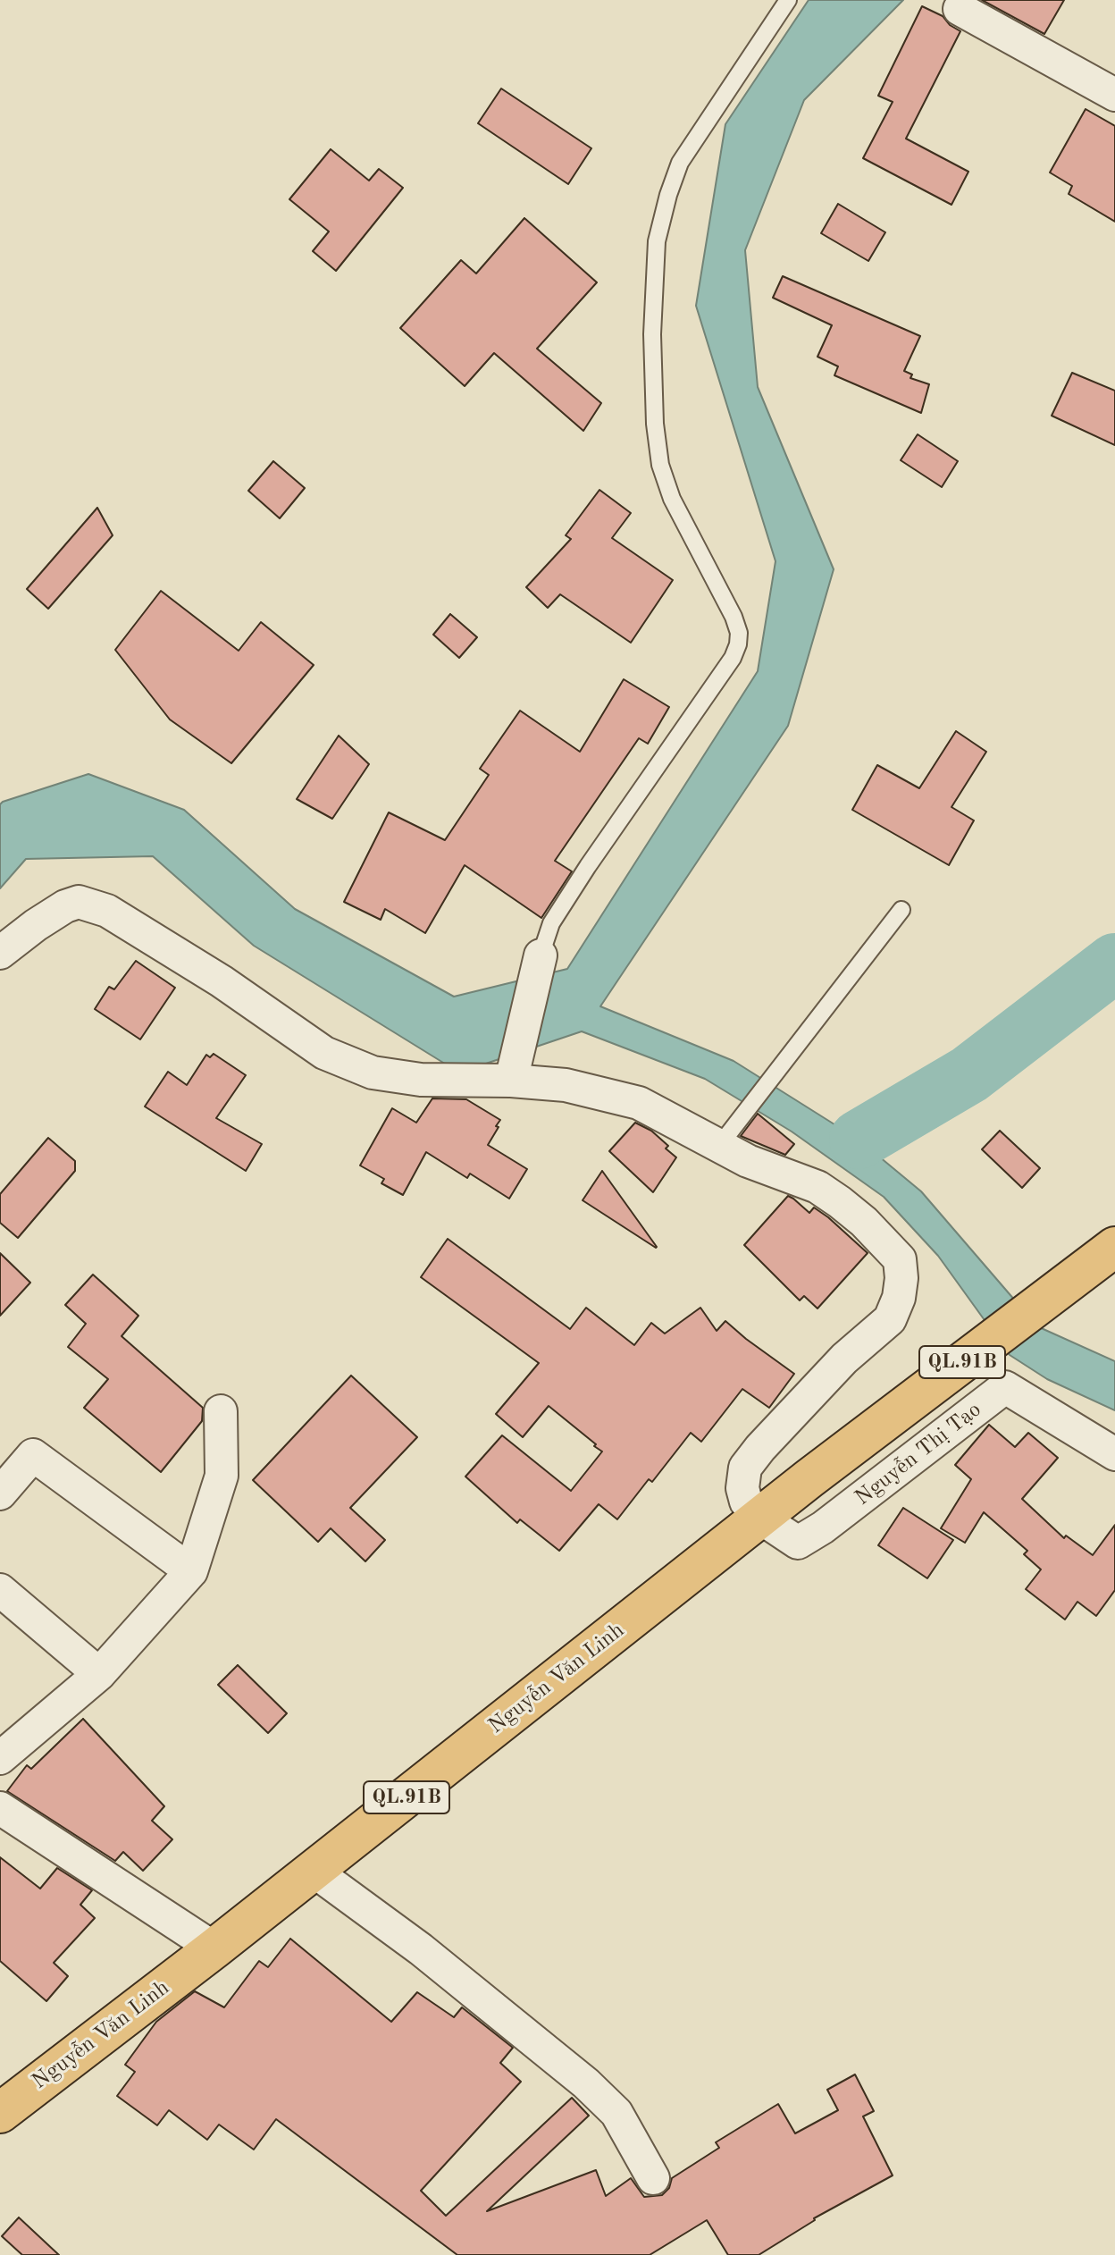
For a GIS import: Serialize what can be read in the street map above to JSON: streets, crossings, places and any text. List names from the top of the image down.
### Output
{
  "streets": {
    "highway": ["QL.91B", "Nguyễn Văn Linh"],
    "street": ["Nguyễn Thị Tạo"]
  },
  "crossings": [
    ["Nguyễn Thị Tạo", "Nguyễn Văn Linh"]
  ]
}
